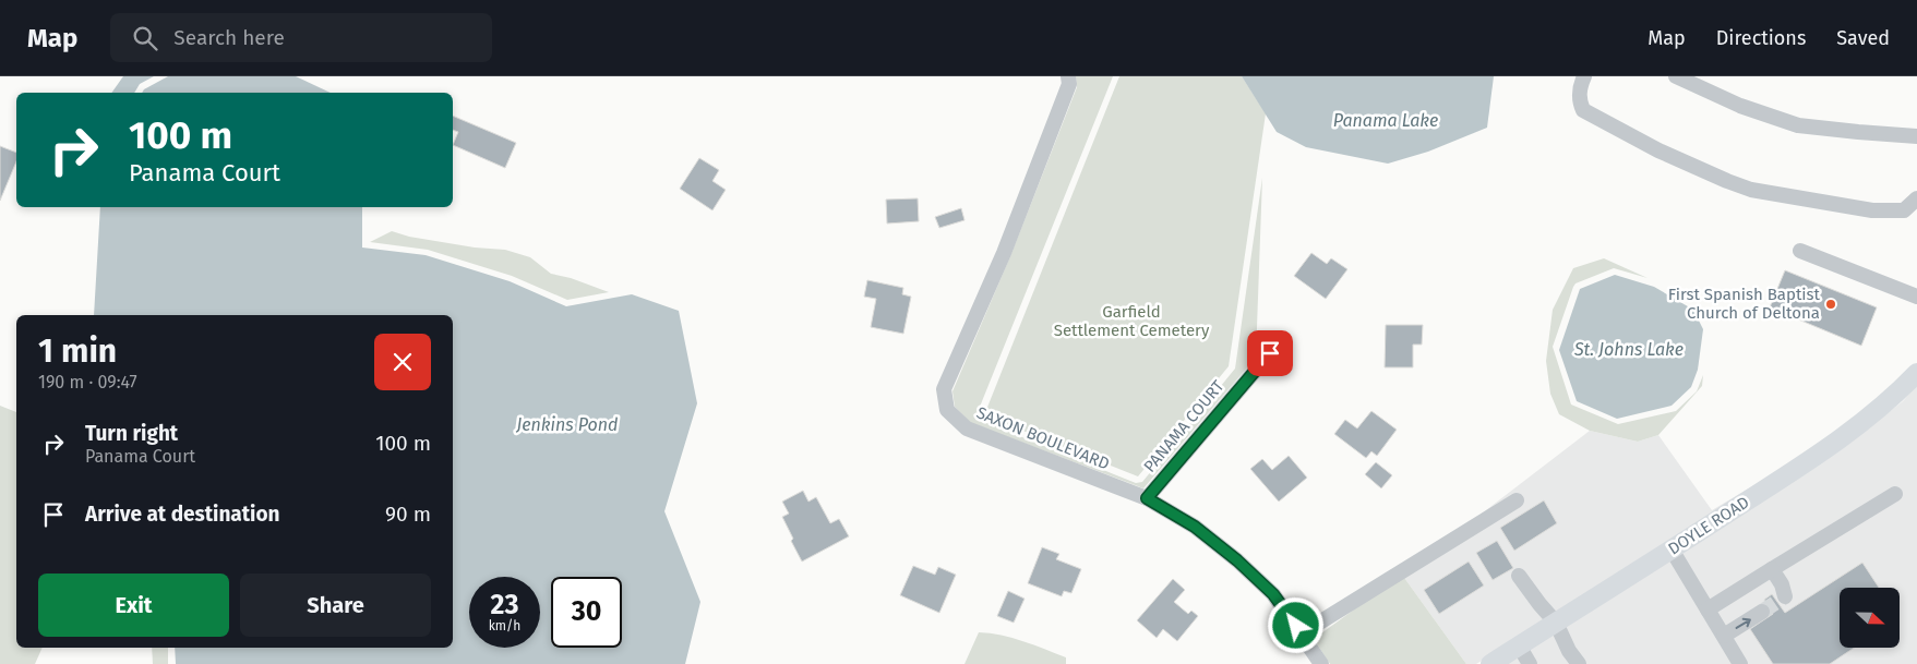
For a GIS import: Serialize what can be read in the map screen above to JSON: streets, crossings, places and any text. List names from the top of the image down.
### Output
{
  "streets": {
    "main road": ["DOYLE ROAD"],
    "street": ["PANAMA COURT", "SAXON BOULEVARD"]
  },
  "crossings": [
    ["PANAMA COURT", "SAXON BOULEVARD"]
  ],
  "water": ["Panama Lake", "St. Johns Lake", "Jenkins Pond"],
  "parks": ["Garfield Settlement Cemetery"],
  "places": ["First Spanish Baptist Church of Deltona"],
  "north": "right",
  "page": {
    "header": "Map",
    "search": "Search here",
    "nav": ["Map", "Directions", "Saved"],
    "turn": ["100 m", "Panama Court"],
    "heading": ["1 min", "190 m · 09:47"],
    "list": [
      {
        "name": "Turn right",
        "note": "Panama Court",
        "value": "100 m"
      },
      {
        "name": "Arrive at destination",
        "value": "90 m"
      }
    ],
    "buttons": ["Exit", "Share"],
    "speed": "23 km/h",
    "limit": "30"
  }
}
